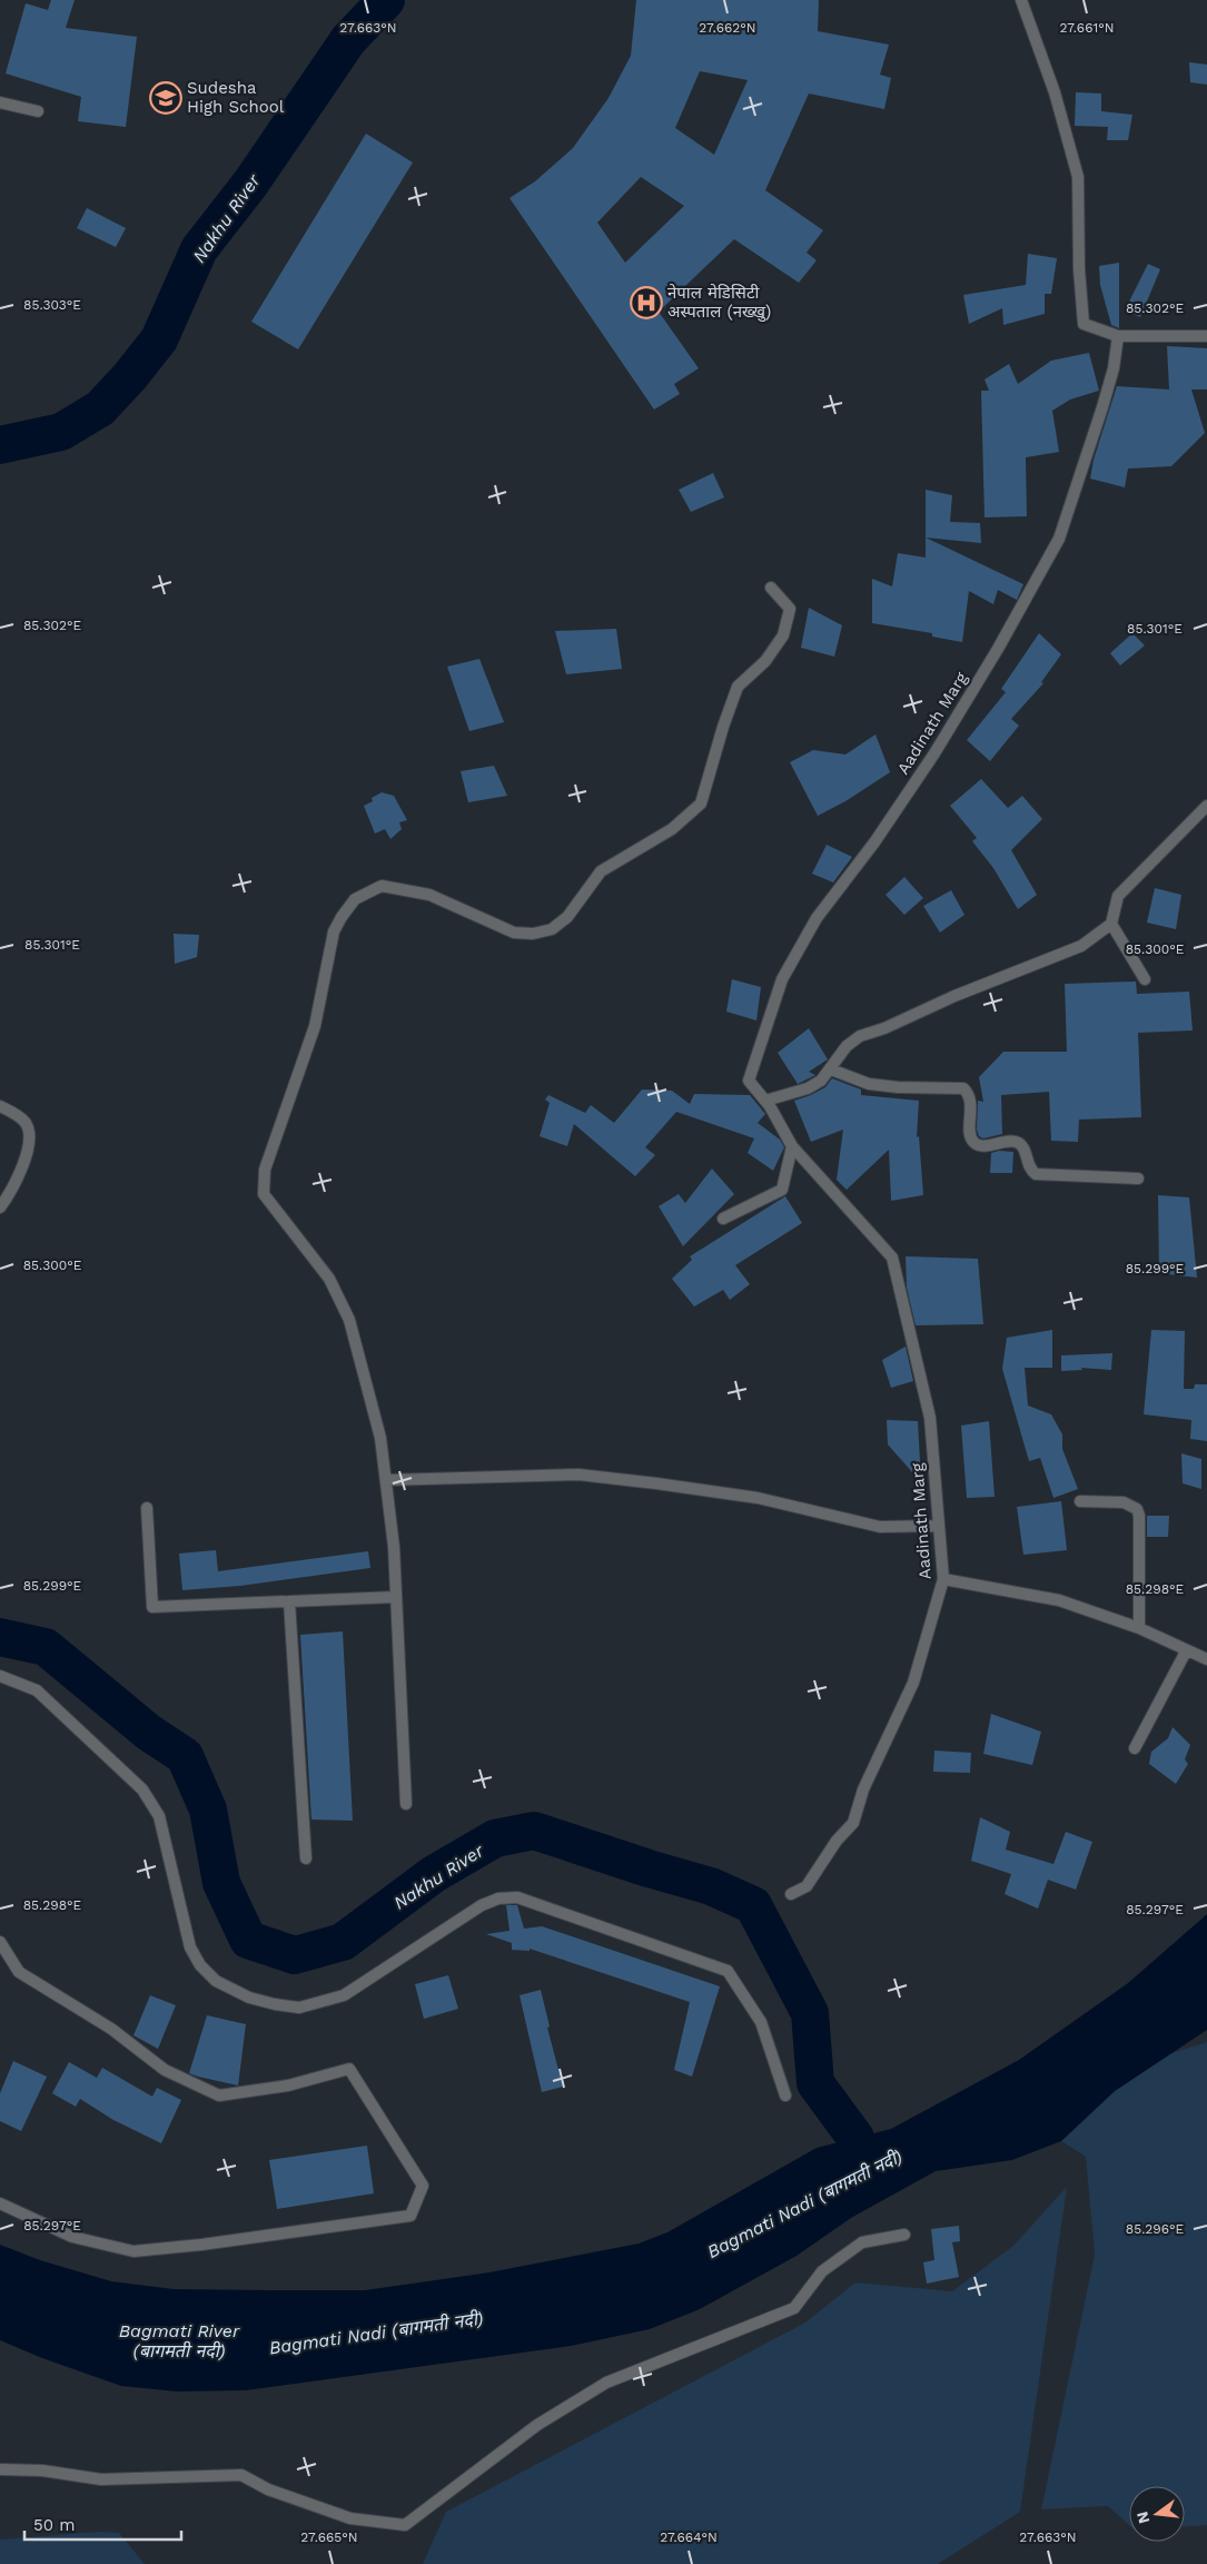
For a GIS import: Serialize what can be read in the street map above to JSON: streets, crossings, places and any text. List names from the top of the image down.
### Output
{
  "streets": {
    "street": ["Aadinath Marg"]
  },
  "water": ["Nakhu River", "Bagmati Nadi (बागमती नदी)", "Bagmati River (बागमती नदी)"],
  "places": {
    "school or university": ["Sudesha High School"],
    "hospital": ["नेपाल मेडिसिटी अस्पताल (नख्खु)"]
  },
  "scale_bar": "50 m",
  "north": "left",
  "coordinates": [
    "27.662°N",
    "27.661°N",
    "27.663°N",
    "85.303°E",
    "85.302°E",
    "85.301°E",
    "85.300°E",
    "85.299°E",
    "85.298°E",
    "85.297°E",
    "85.296°E",
    "27.665°N",
    "27.664°N"
  ]
}
